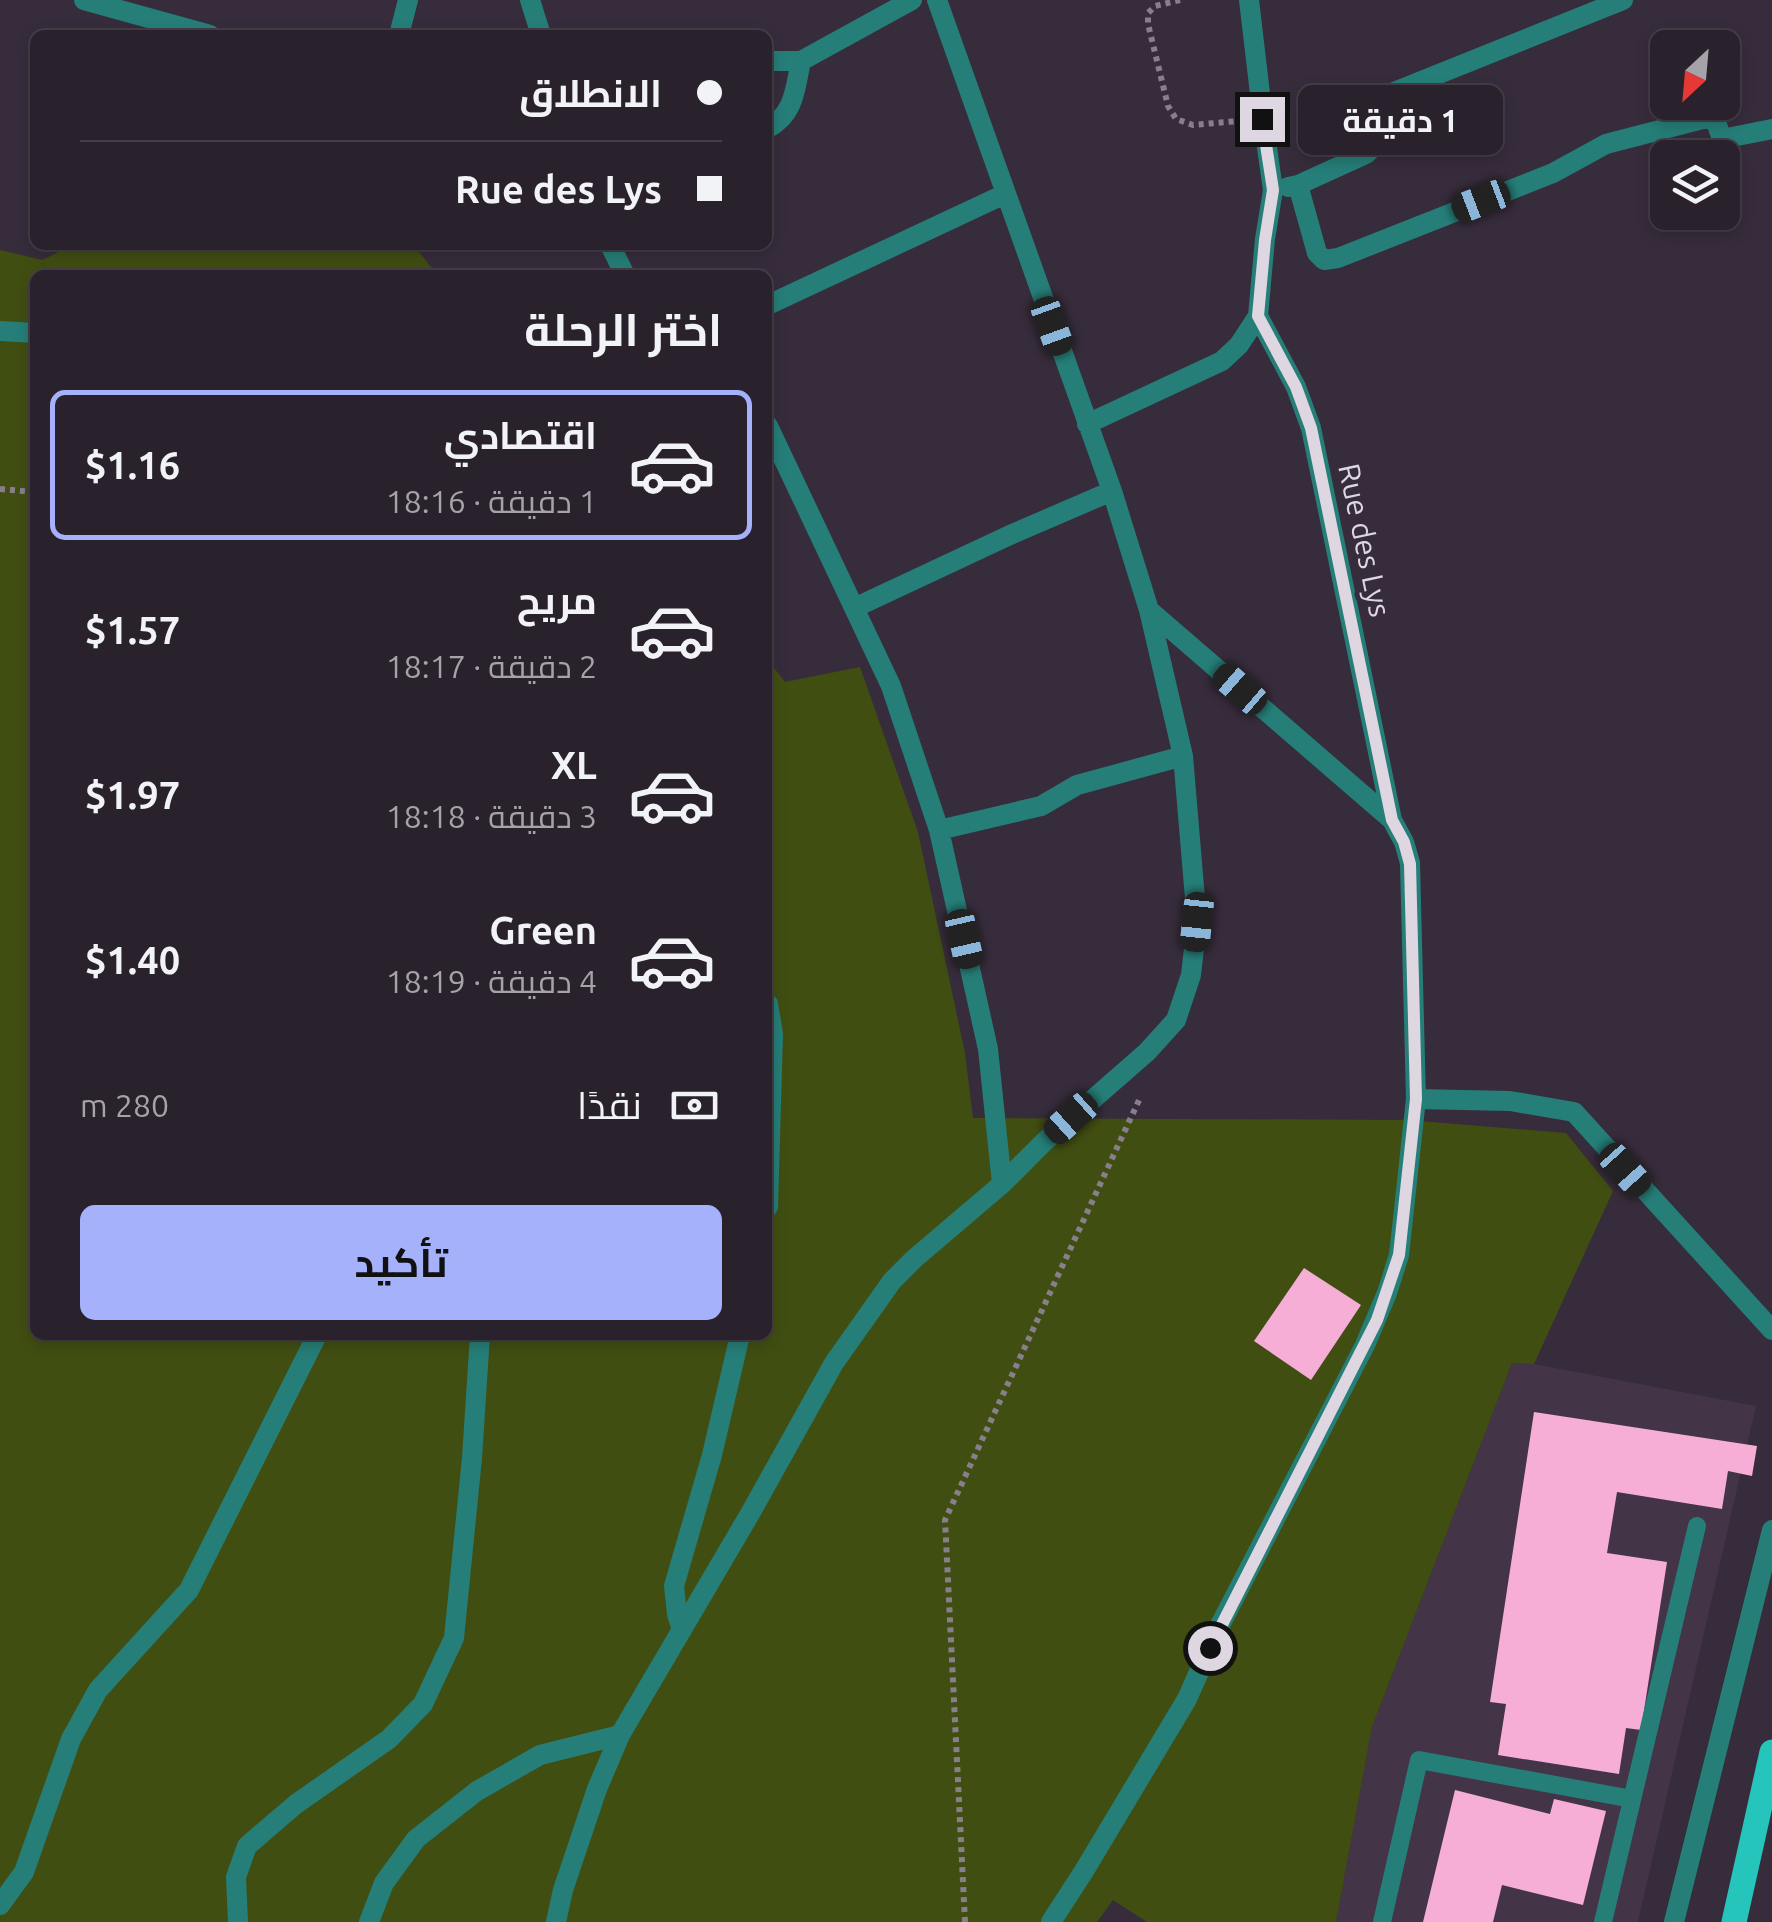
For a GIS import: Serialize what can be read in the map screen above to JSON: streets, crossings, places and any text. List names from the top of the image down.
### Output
{
  "streets": {
    "street": ["Rue des Lys"]
  },
  "north": "bottom left",
  "page": {
    "banner": ["الانطلاق", "Rue des Lys"],
    "bubble": "1 دقيقة",
    "heading": "اختر الرحلة",
    "list": [
      {
        "name": "اقتصادي",
        "note": "1 دقيقة · 18:16",
        "value": "$1.16"
      },
      {
        "name": "مريح",
        "note": "2 دقيقة · 18:17",
        "value": "$1.57"
      },
      {
        "name": "XL",
        "note": "3 دقيقة · 18:18",
        "value": "$1.97"
      },
      {
        "name": "Green",
        "note": "4 دقيقة · 18:19",
        "value": "$1.40"
      }
    ],
    "pay": ["نقدًا", "280 m"],
    "buttons": "تأكيد"
  }
}
